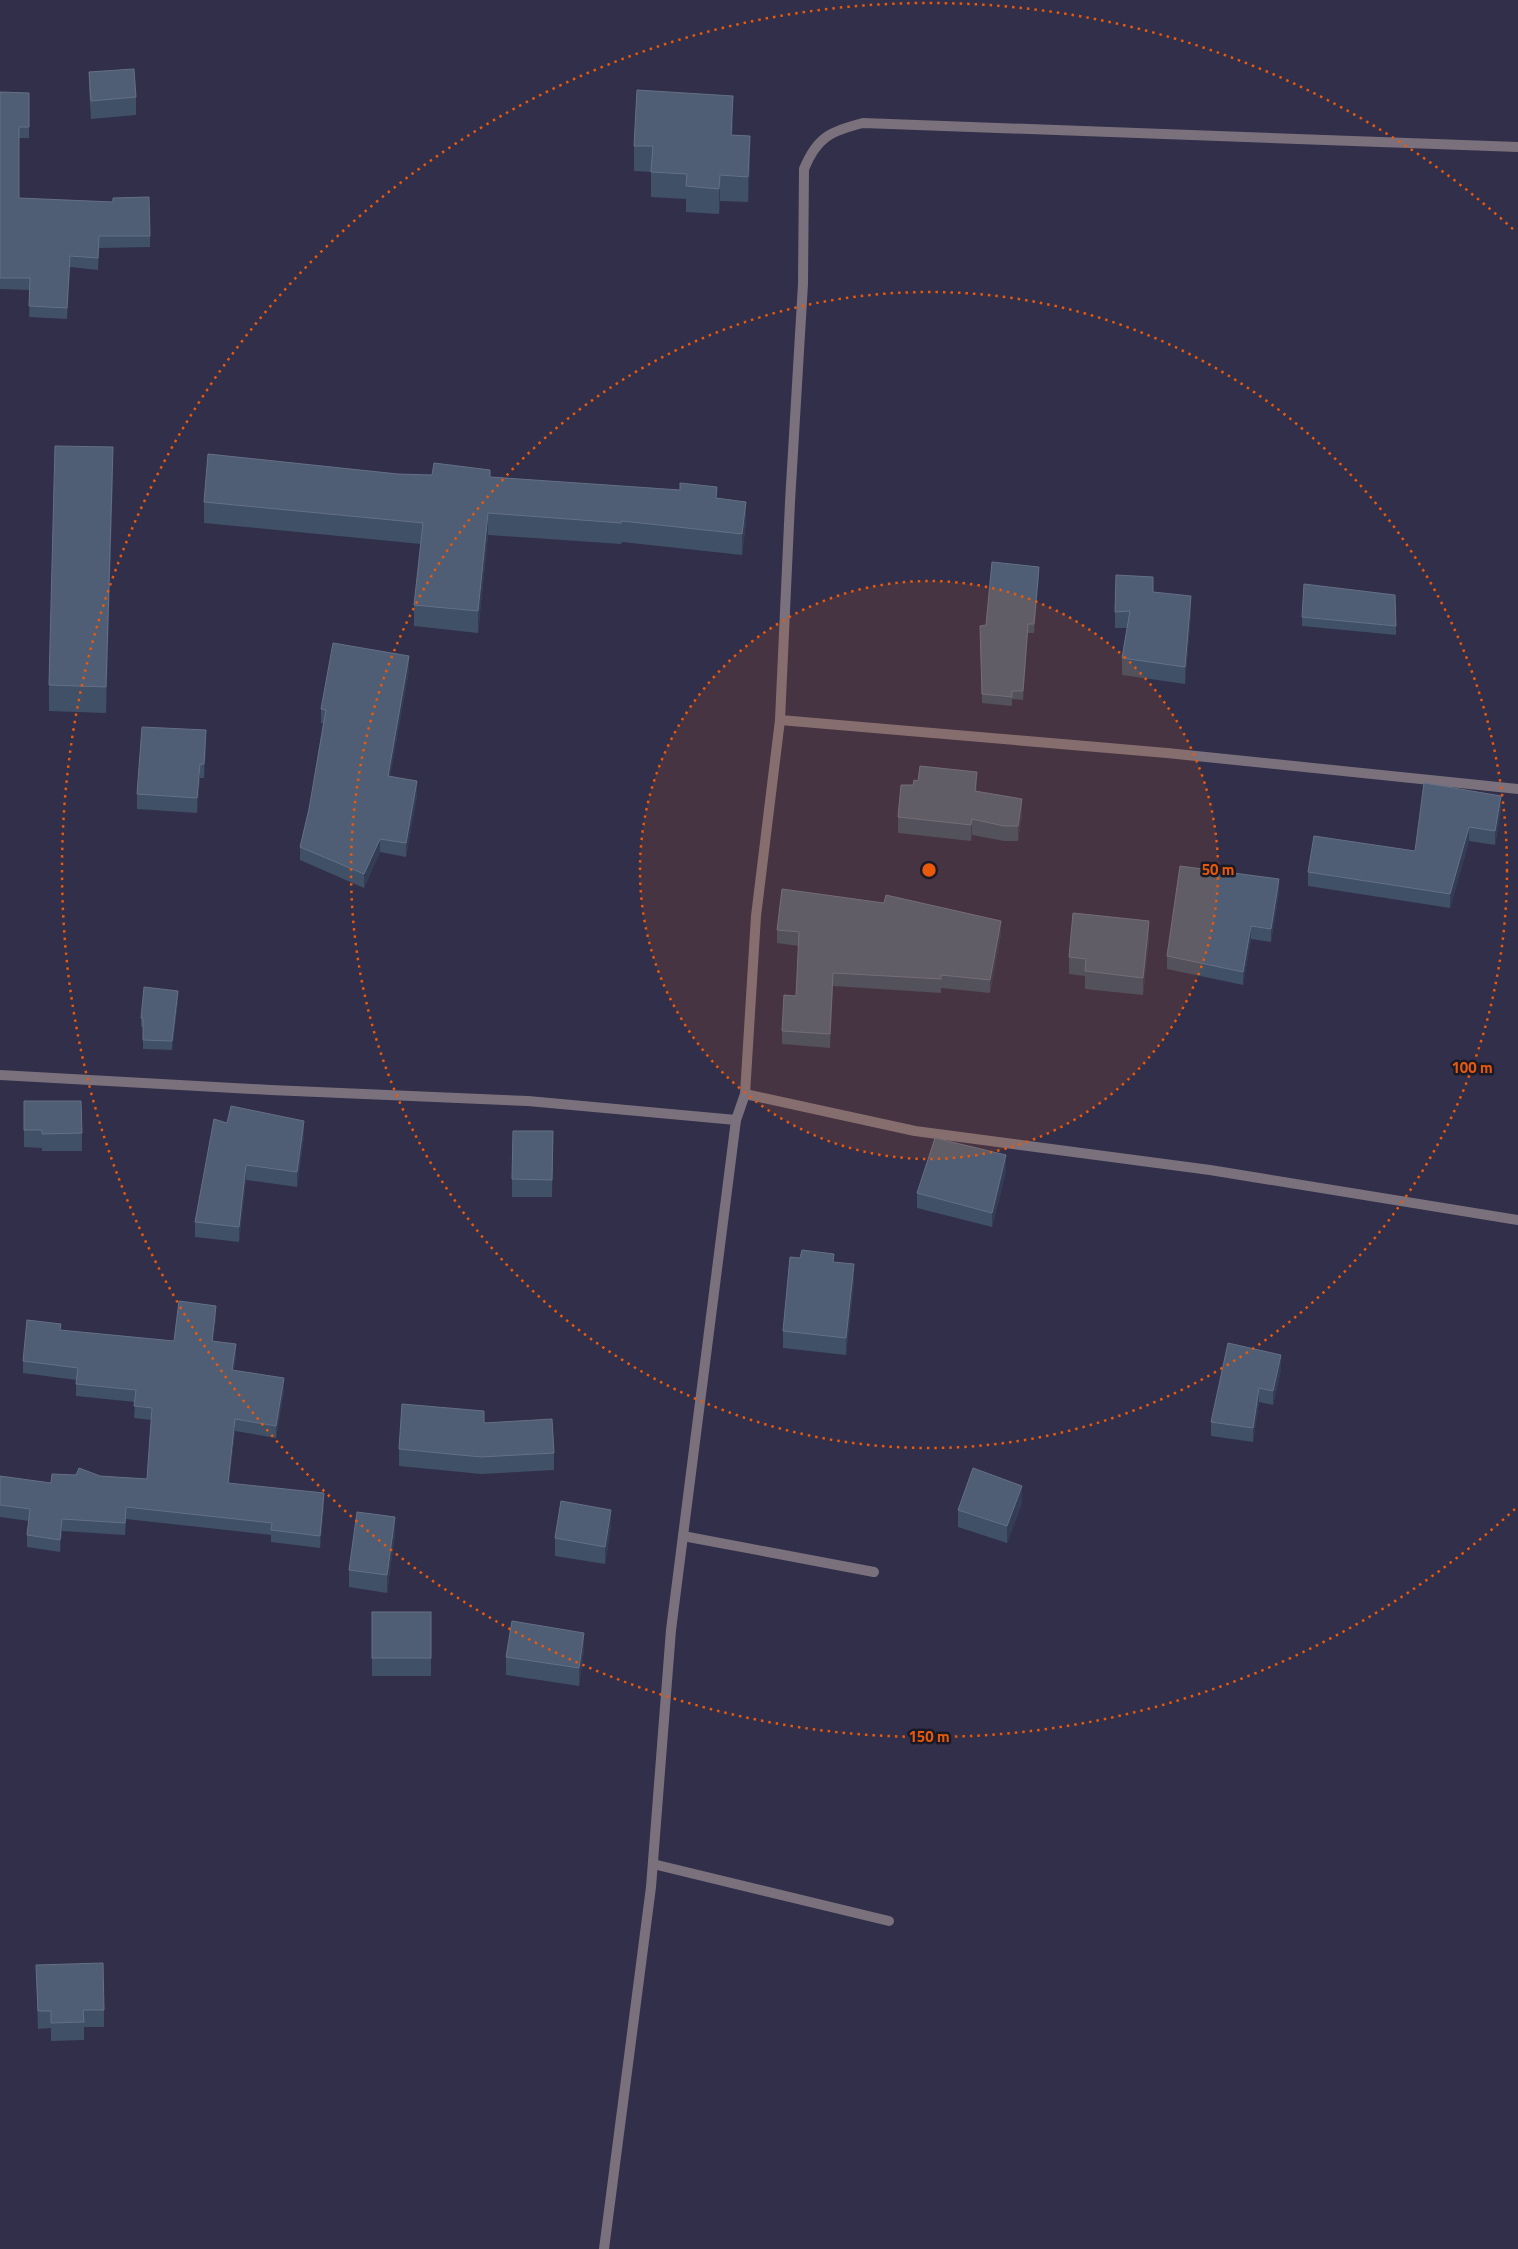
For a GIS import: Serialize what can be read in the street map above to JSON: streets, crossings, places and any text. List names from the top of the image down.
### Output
{
  "rings": ["50 m", "100 m", "150 m"]
}
